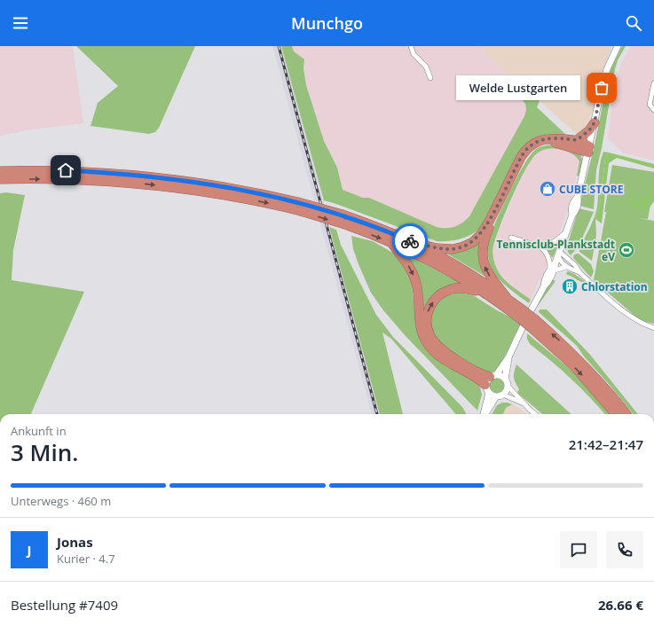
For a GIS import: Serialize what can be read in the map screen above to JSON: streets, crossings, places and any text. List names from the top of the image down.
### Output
{
  "places": {
    "other": ["Welde Lustgarten"],
    "shop": ["CUBE STORE"],
    "sports": ["Tennisclub-Plankstadt eV"],
    "building": ["Chlorstation"]
  },
  "page": {
    "header": "Munchgo",
    "bubble": "Welde Lustgarten",
    "heading": ["3 Min.", "Ankunft in", "21:42–21:47"],
    "panel": [
      "Jonas",
      "Kurier · 4.7",
      "Bestellung #7409",
      "26.66 €"
    ],
    "bar": "Unterwegs · 460 m",
    "round": "J"
  }
}
